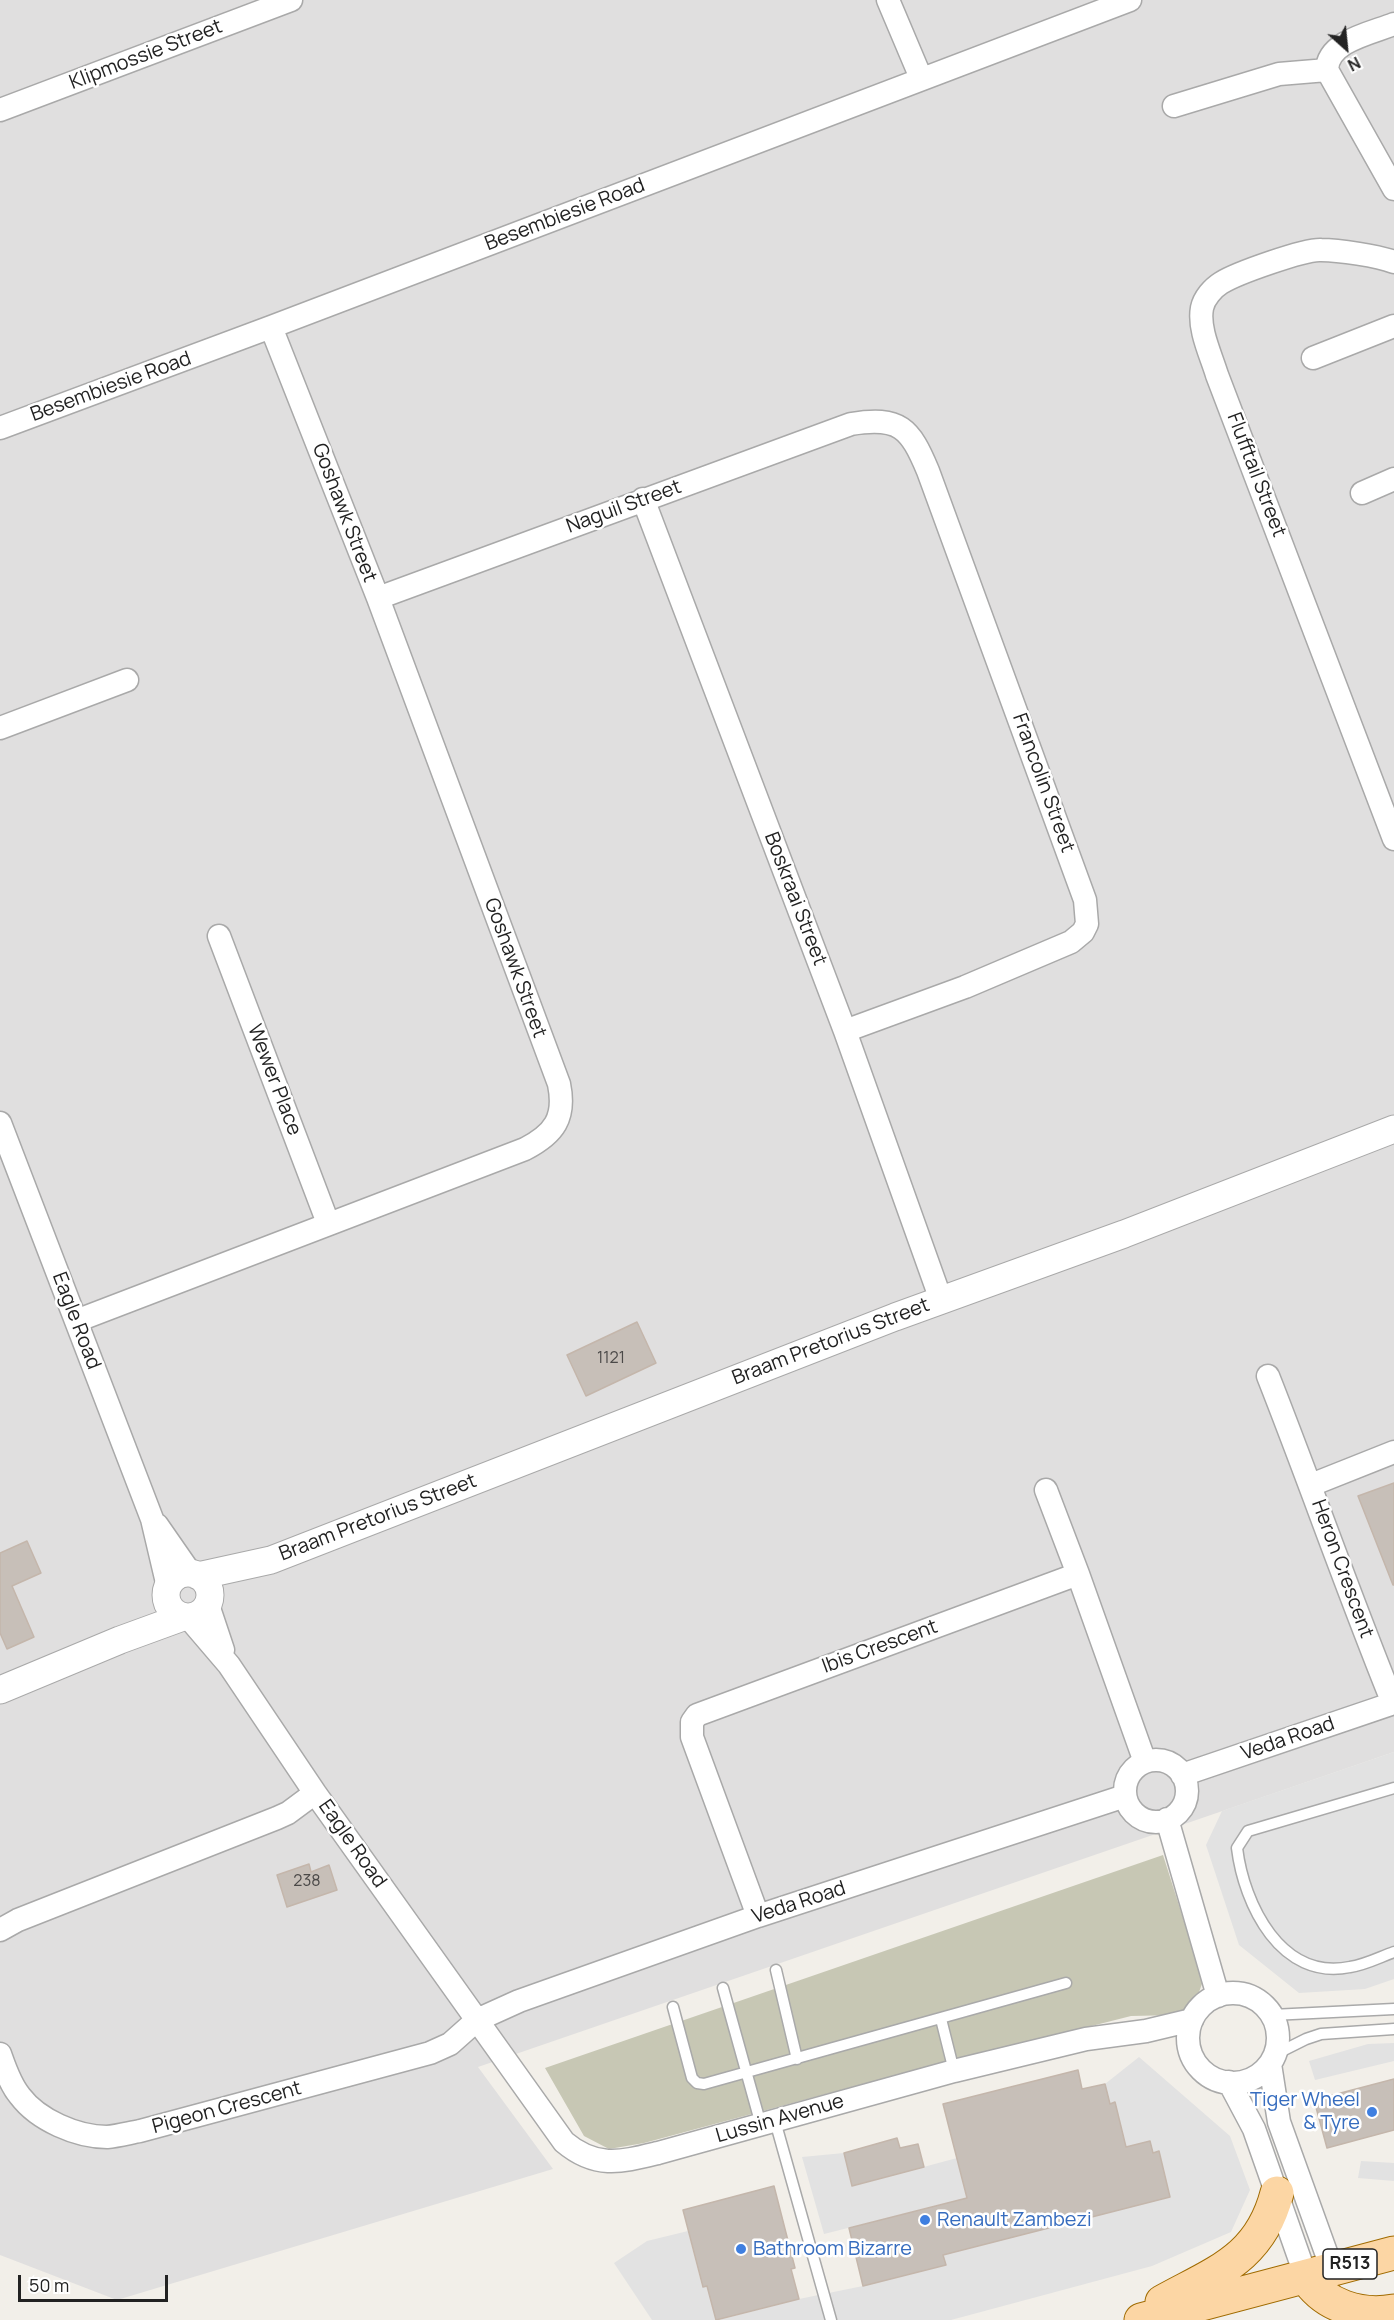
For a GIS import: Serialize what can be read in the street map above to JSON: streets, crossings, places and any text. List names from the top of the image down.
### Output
{
  "streets": {
    "main road": ["R513"],
    "street": [
      "Klipmossie Street",
      "Besembiesie Road",
      "Flufftail Street",
      "Naguil Street",
      "Goshawk Street",
      "Francolin Street",
      "Boskraai Street",
      "Wewer Place",
      "Eagle Road",
      "Braam Pretorius Street",
      "Heron Crescent",
      "Ibis Crescent",
      "Veda Road",
      "Pigeon Crescent",
      "Lussin Avenue"
    ]
  },
  "crossings": [
    ["Besembiesie Road", "Goshawk Street"],
    ["Naguil Street", "Goshawk Street"],
    ["Naguil Street", "Francolin Street"],
    ["Naguil Street", "Boskraai Street"],
    ["Goshawk Street", "Wewer Place"],
    ["Goshawk Street", "Eagle Road"],
    ["Francolin Street", "Boskraai Street"],
    ["Boskraai Street", "Braam Pretorius Street"],
    ["Eagle Road", "Braam Pretorius Street"],
    ["Eagle Road", "Veda Road"],
    ["Eagle Road", "Pigeon Crescent"],
    ["Eagle Road", "Lussin Avenue"],
    ["Heron Crescent", "Veda Road"],
    ["Ibis Crescent", "Veda Road"],
    ["Veda Road", "Pigeon Crescent"],
    ["Veda Road", "Lussin Avenue"],
    ["Pigeon Crescent", "Lussin Avenue"]
  ],
  "places": ["Tiger Wheel & Tyre", "Renault Zambezi", "Bathroom Bizarre"],
  "house_numbers": ["1121", "238"],
  "scale_bar": "50 m",
  "north": "bottom right"
}
